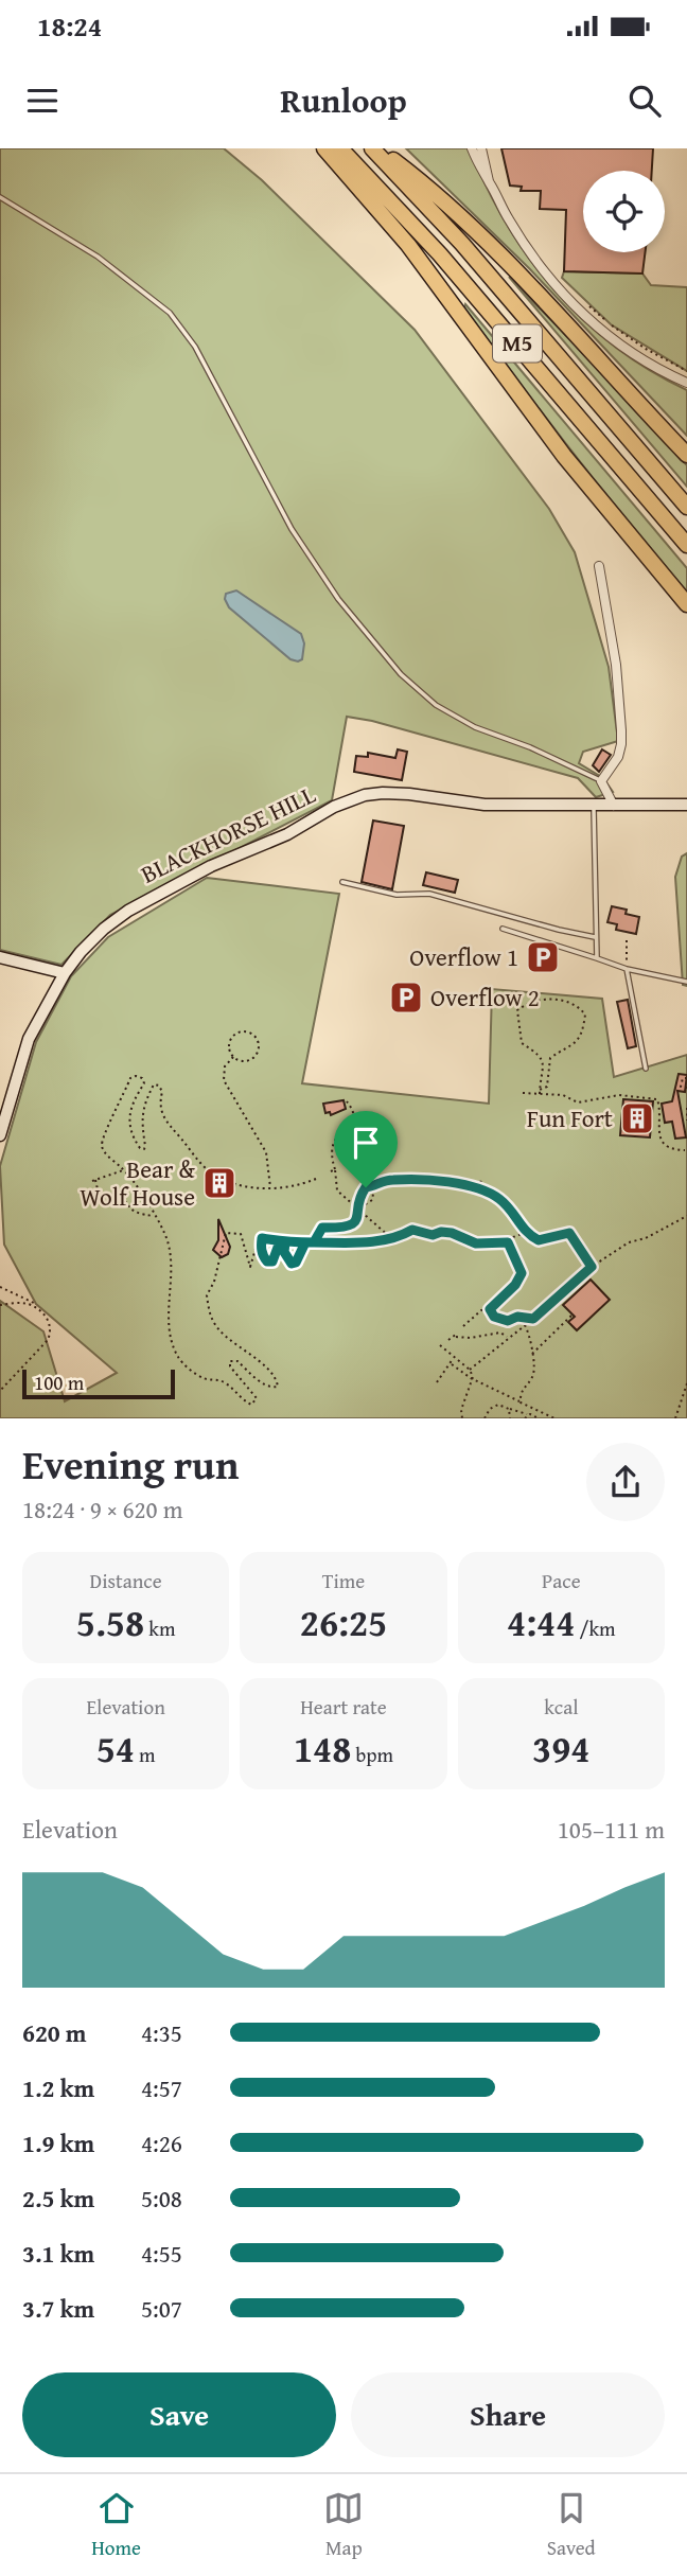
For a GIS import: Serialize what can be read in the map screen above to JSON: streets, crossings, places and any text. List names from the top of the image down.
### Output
{
  "streets": {
    "highway": ["M5"],
    "main road": ["BLACKHORSE HILL"]
  },
  "places": {
    "parking": ["Overflow 1", "Overflow 2"],
    "building": ["Fun Fort", "Bear & Wolf House"]
  },
  "scale_bar": "100 m",
  "page": {
    "status": "18:24",
    "header": "Runloop",
    "scale": "100 m",
    "heading": ["Evening run", "18:24 · 9 × 620 m"],
    "stats": [
      ["Distance", "5.58 km"],
      ["Time", "26:25"],
      ["Pace", "4:44 /km"],
      ["Elevation", "54 m"],
      ["Heart rate", "148 bpm"],
      ["kcal", "394"]
    ],
    "chart": ["Elevation", "105–111 m"],
    "list": [
      {
        "name": "620 m",
        "note": "4:35"
      },
      {
        "name": "1.2 km",
        "note": "4:57"
      },
      {
        "name": "1.9 km",
        "note": "4:26"
      },
      {
        "name": "2.5 km",
        "note": "5:08"
      },
      {
        "name": "3.1 km",
        "note": "4:55"
      },
      {
        "name": "3.7 km",
        "note": "5:07"
      }
    ],
    "buttons": ["Save", "Share"],
    "tabs": ["Home", "Map", "Saved"]
  }
}
